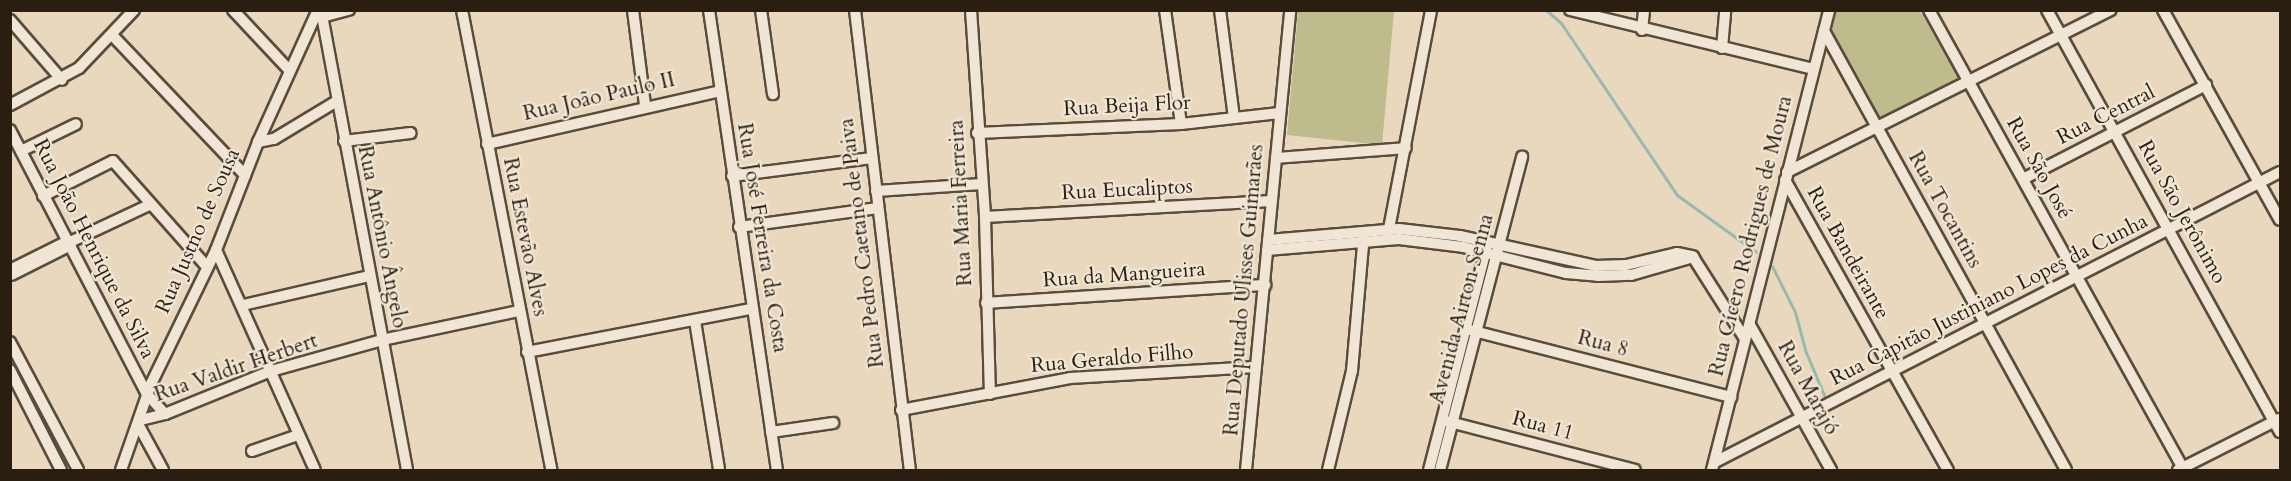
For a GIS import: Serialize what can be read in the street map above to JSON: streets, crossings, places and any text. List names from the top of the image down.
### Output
{
  "streets": {
    "street": [
      "Rua João Paulo II",
      "Rua Beija Flor",
      "Rua Central",
      "Rua São José",
      "Rua Eucaliptos",
      "Rua Maria Ferreira",
      "Rua Tocantins",
      "Rua São Jerônimo",
      "Rua Justno de Sousa",
      "Rua Cícero Rodrigues de Moura",
      "Rua Antônio Ângelo",
      "Rua Estevão Alves",
      "Rua José Ferreira da Costa",
      "Rua Pedro Caetano de Paiva",
      "Rua João Henrique da Silva",
      "Rua Bandeirante",
      "Rua da Mangueira",
      "Rua Deputado Ulisses Guimarães",
      "Rua Capitão Justiniano Lopes da Cunha",
      "Avenida Airton Senna",
      "Rua 8",
      "Rua Geraldo Filho",
      "Rua Valdir Herbert",
      "Rua Marajó",
      "Rua 11"
    ]
  },
  "crossings": [
    ["Rua João Paulo II", "Rua Estevão Alves"],
    ["Rua João Paulo II", "Rua José Ferreira da Costa"],
    ["Rua Beija Flor", "Rua Maria Ferreira"],
    ["Rua Beija Flor", "Rua Deputado Ulisses Guimarães"],
    ["Rua Central", "Rua São José"],
    ["Rua Central", "Rua São Jerônimo"],
    ["Rua São José", "Rua Capitão Justiniano Lopes da Cunha"],
    ["Rua Eucaliptos", "Rua Maria Ferreira"],
    ["Rua Eucaliptos", "Rua Deputado Ulisses Guimarães"],
    ["Rua Maria Ferreira", "Rua da Mangueira"],
    ["Rua Maria Ferreira", "Rua Geraldo Filho"],
    ["Rua Tocantins", "Rua Cícero Rodrigues de Moura"],
    ["Rua Tocantins", "Rua Capitão Justiniano Lopes da Cunha"],
    ["Rua São Jerônimo", "Rua Capitão Justiniano Lopes da Cunha"],
    ["Rua Justno de Sousa", "Rua Antônio Ângelo"],
    ["Rua Justno de Sousa", "Rua João Henrique da Silva"],
    ["Rua Justno de Sousa", "Rua Valdir Herbert"],
    ["Rua Cícero Rodrigues de Moura", "Rua Bandeirante"],
    ["Rua Cícero Rodrigues de Moura", "Rua Capitão Justiniano Lopes da Cunha"],
    ["Rua Cícero Rodrigues de Moura", "Rua 8"],
    ["Rua Cícero Rodrigues de Moura", "Rua Marajó"],
    ["Rua Antônio Ângelo", "Rua Valdir Herbert"],
    ["Rua Estevão Alves", "Rua Valdir Herbert"],
    ["Rua Pedro Caetano de Paiva", "Rua Geraldo Filho"],
    ["Rua João Henrique da Silva", "Rua Valdir Herbert"],
    ["Rua Bandeirante", "Rua Capitão Justiniano Lopes da Cunha"],
    ["Rua da Mangueira", "Rua Deputado Ulisses Guimarães"],
    ["Rua Deputado Ulisses Guimarães", "Rua Geraldo Filho"],
    ["Rua Capitão Justiniano Lopes da Cunha", "Rua Marajó"],
    ["Avenida Airton Senna", "Rua 8"],
    ["Avenida Airton Senna", "Rua 11"]
  ]
}
